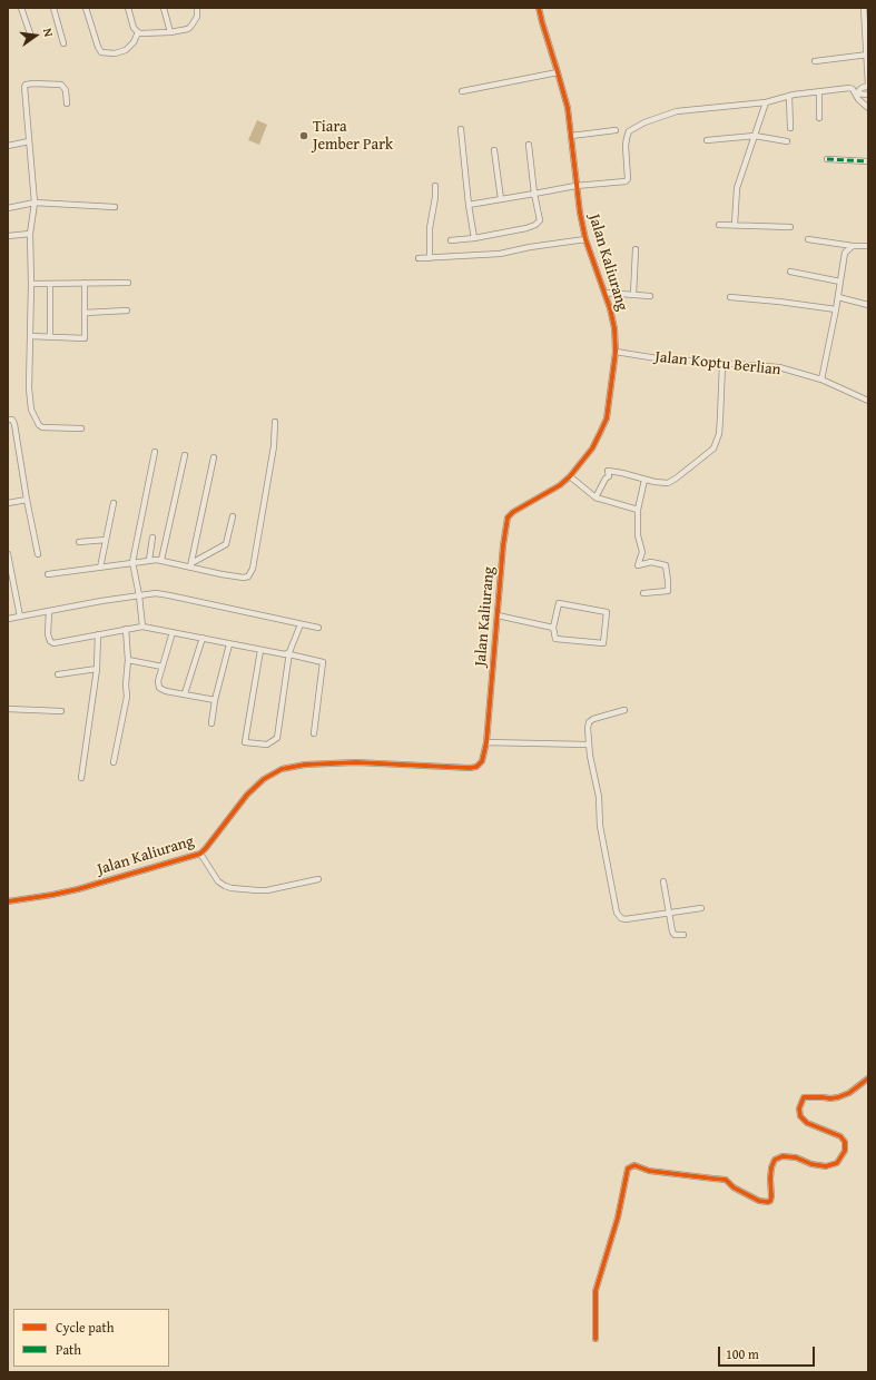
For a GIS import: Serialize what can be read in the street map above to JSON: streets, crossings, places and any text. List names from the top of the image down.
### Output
{
  "streets": {
    "street": ["Jalan Kaliurang", "Jalan Koptu Berlian"]
  },
  "crossings": [
    ["Jalan Kaliurang", "Jalan Koptu Berlian"]
  ],
  "places": ["Tiara Jember Park"],
  "legend": ["Cycle path", "Path"],
  "scale_bar": "100 m",
  "north": "right"
}
